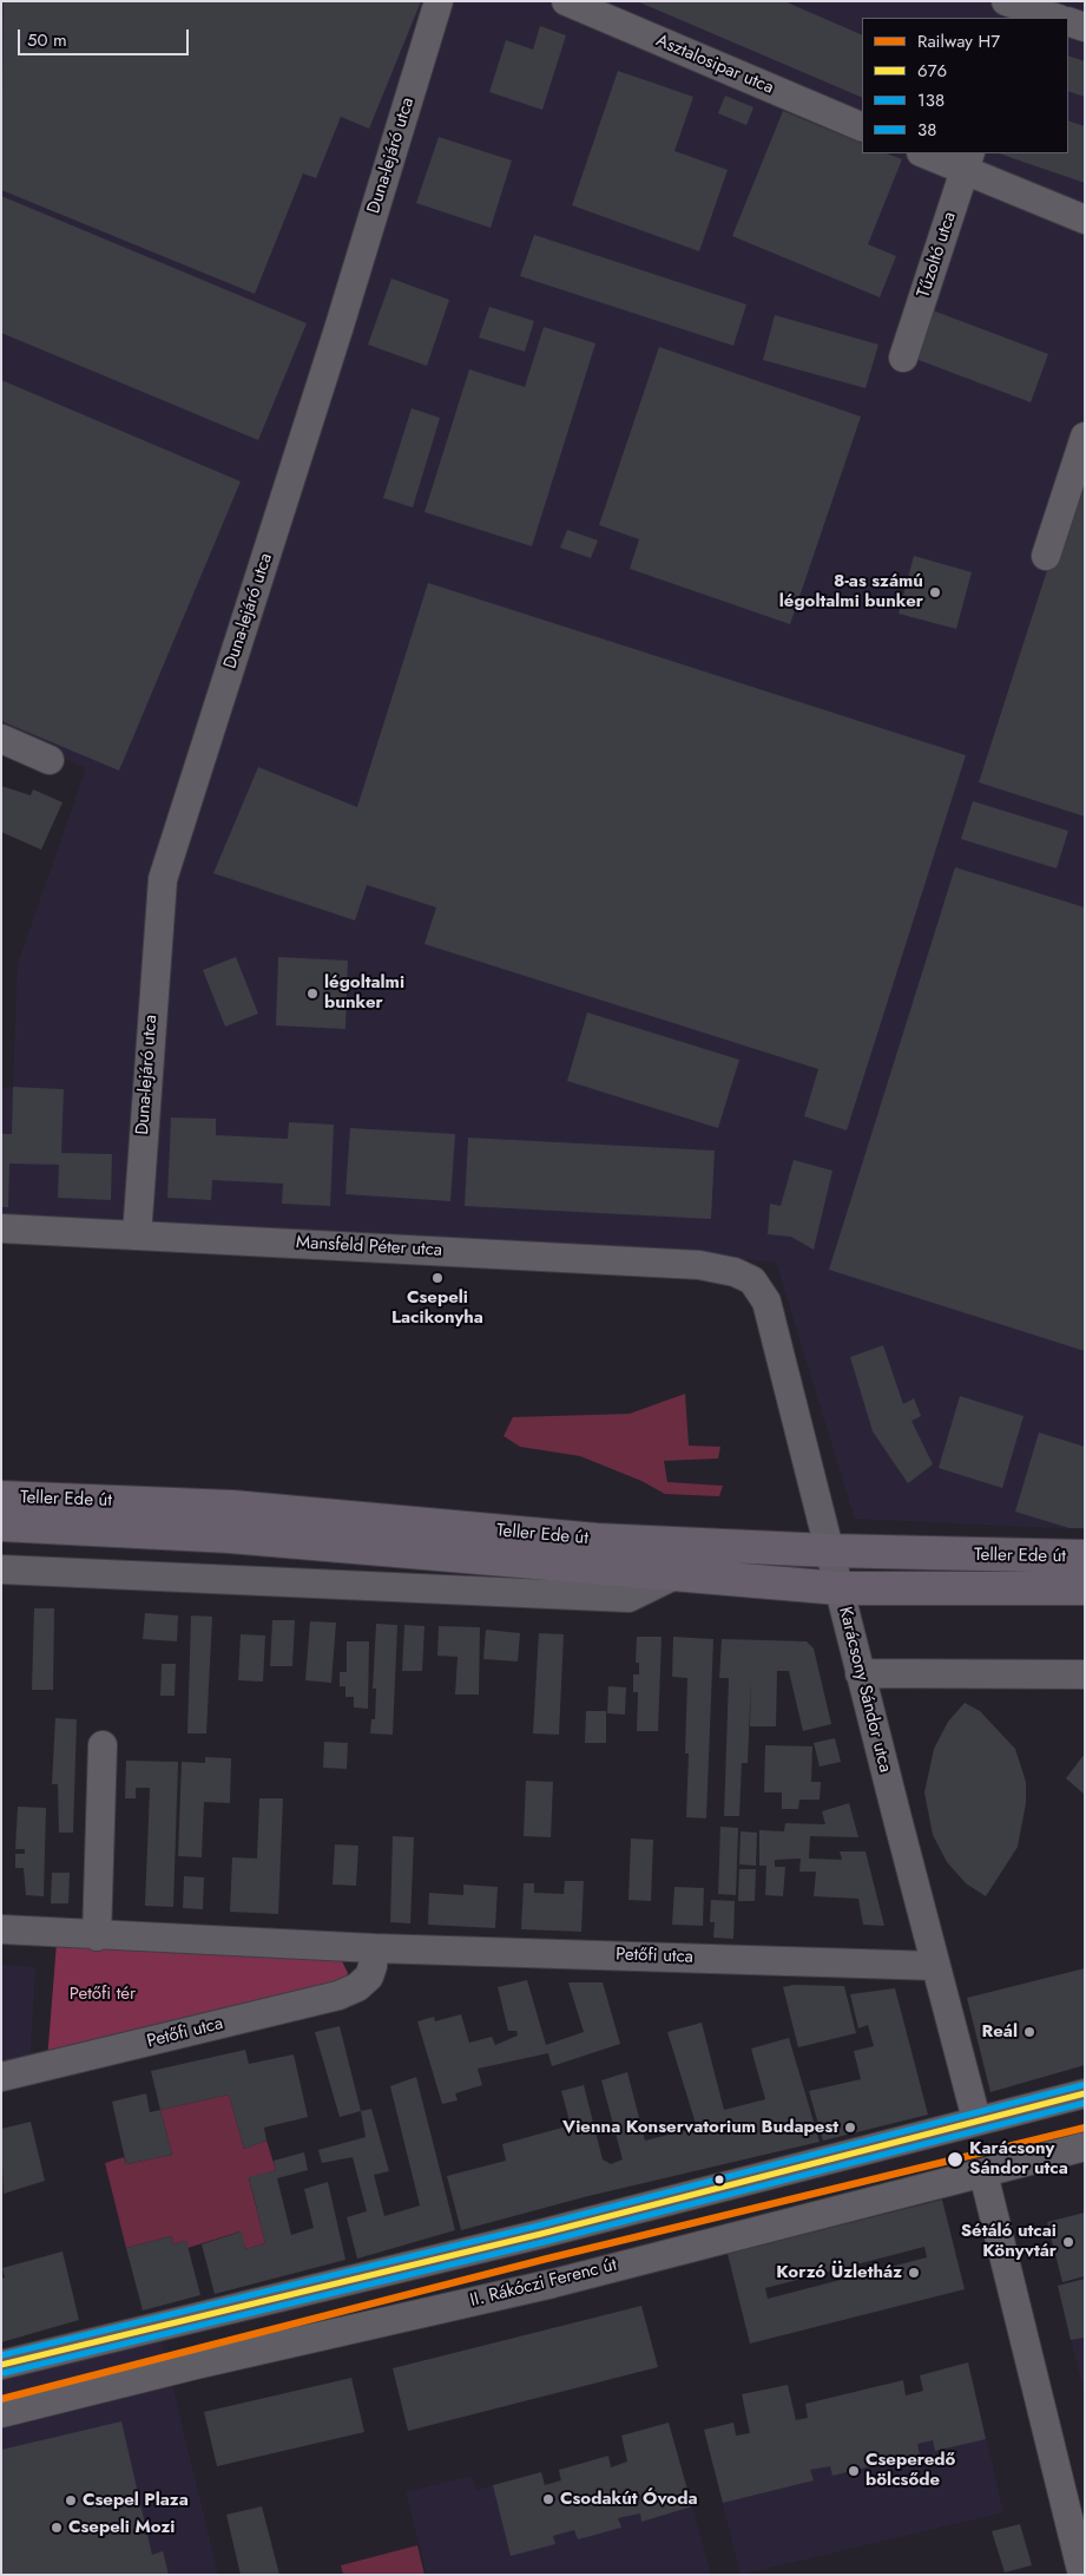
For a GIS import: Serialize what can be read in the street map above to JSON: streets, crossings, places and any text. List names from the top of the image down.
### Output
{
  "streets": {
    "main road": ["Teller Ede út"],
    "street": [
      "Asztalosipar utca",
      "Duna-lejáró utca",
      "Tűzoltó utca",
      "Mansfeld Péter utca",
      "Karácsony Sándor utca",
      "Petőfi utca",
      "II. Rákóczi Ferenc út"
    ]
  },
  "crossings": [
    ["Duna-lejáró utca", "Mansfeld Péter utca"],
    ["Mansfeld Péter utca", "Karácsony Sándor utca"],
    ["Teller Ede út", "Karácsony Sándor utca"],
    ["Karácsony Sándor utca", "Petőfi utca"]
  ],
  "parks": ["Petőfi tér"],
  "places": [
    "8-as számú légoltalmi bunker",
    "légoltalmi bunker",
    "Csepeli Lacikonyha",
    "Reál",
    "Vienna Konservatorium Budapest",
    "Karácsony Sándor utca",
    "Sétáló utcai Könyvtár",
    "Korzó Üzletház",
    "Cseperedő bölcsőde",
    "Csodakút Óvoda",
    "Csepel Plaza",
    "Csepeli Mozi"
  ],
  "lines": [
    "transit line 38",
    "transit line 676",
    "transit line 138",
    "rail line H7"
  ],
  "legend": [
    "Railway H7",
    "676",
    "138",
    "38"
  ],
  "scale_bar": "50 m"
}
